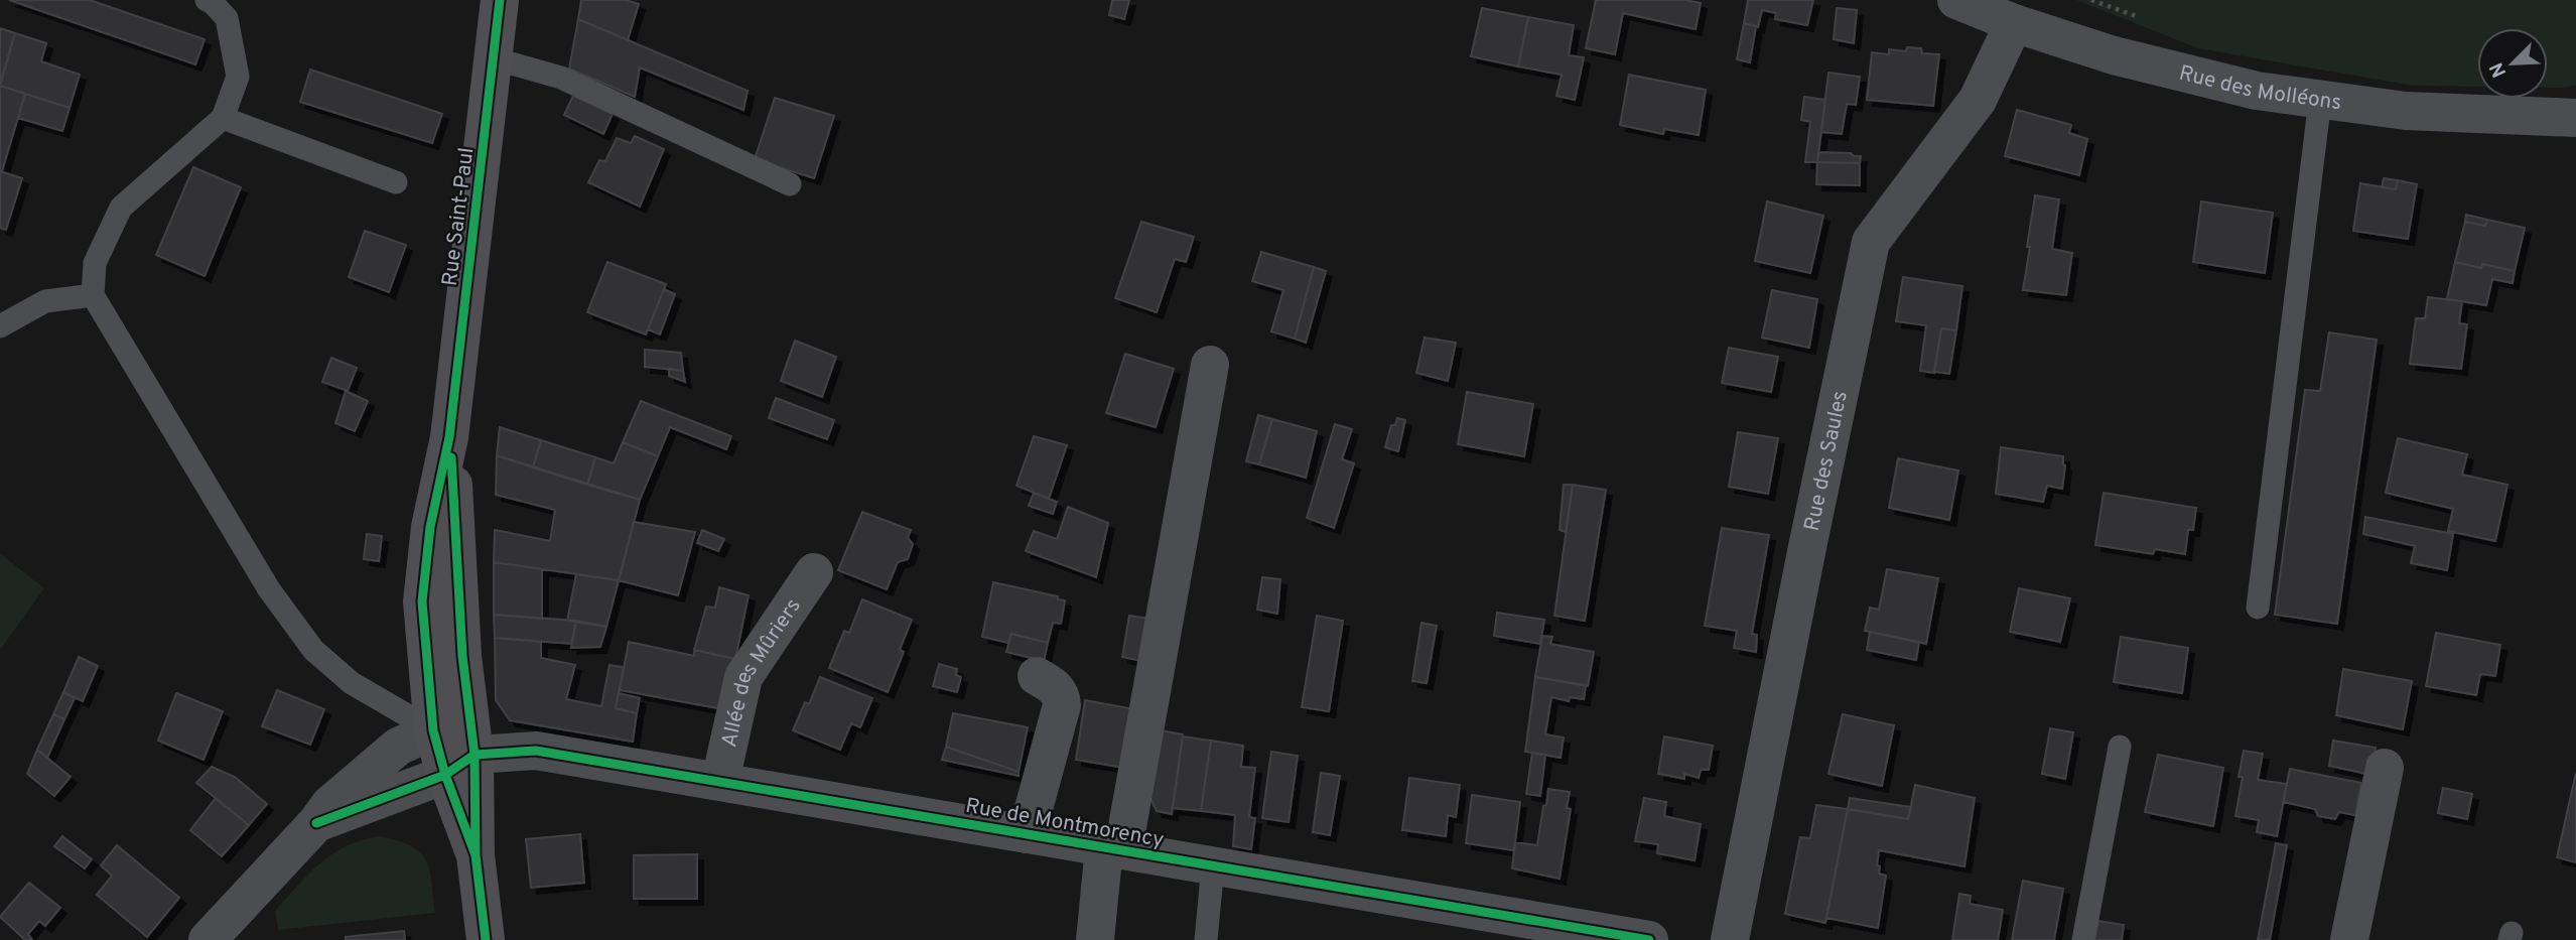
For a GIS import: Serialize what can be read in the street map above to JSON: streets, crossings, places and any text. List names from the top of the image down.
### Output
{
  "streets": {
    "main road": ["Rue Saint-Paul"],
    "street": [
      "Rue des Molléons",
      "Rue des Saules",
      "Allée des Mûriers",
      "Rue de Montmorency"
    ]
  },
  "crossings": [
    ["Rue des Molléons", "Rue des Saules"],
    ["Rue Saint-Paul", "Rue de Montmorency"],
    ["Allée des Mûriers", "Rue de Montmorency"]
  ],
  "north": "bottom left"
}
